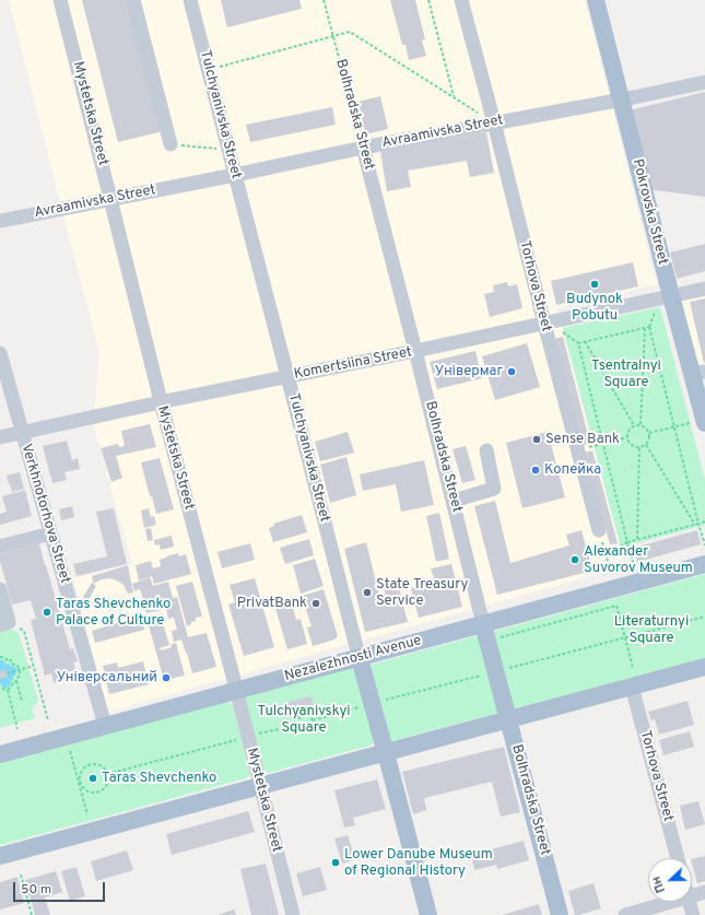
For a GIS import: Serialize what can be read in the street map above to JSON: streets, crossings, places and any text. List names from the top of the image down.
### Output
{
  "streets": {
    "main road": [
      "Tulchyanivska Street",
      "Bolhradska Street",
      "Pokrovska Street",
      "Nezalezhnosti Avenue"
    ],
    "street": [
      "Mystetska Street",
      "Avraamivska Street",
      "Torhova Street",
      "Komertsiina Street",
      "Verkhnotorhova Street"
    ]
  },
  "crossings": [
    ["Mystetska Street", "Avraamivska Street"],
    ["Mystetska Street", "Komertsiina Street"],
    ["Mystetska Street", "Nezalezhnosti Avenue"],
    ["Tulchyanivska Street", "Avraamivska Street"],
    ["Tulchyanivska Street", "Komertsiina Street"],
    ["Tulchyanivska Street", "Nezalezhnosti Avenue"],
    ["Bolhradska Street", "Avraamivska Street"],
    ["Bolhradska Street", "Komertsiina Street"],
    ["Bolhradska Street", "Nezalezhnosti Avenue"],
    ["Avraamivska Street", "Pokrovska Street"],
    ["Avraamivska Street", "Torhova Street"],
    ["Pokrovska Street", "Komertsiina Street"],
    ["Torhova Street", "Komertsiina Street"],
    ["Komertsiina Street", "Verkhnotorhova Street"],
    ["Verkhnotorhova Street", "Nezalezhnosti Avenue"]
  ],
  "parks": ["Tsentralnyi Square", "Literaturnyi Square", "Tulchyanivskyi Square"],
  "places": [
    "Budynok Pobutu",
    "Універмаг",
    "Sense Bank",
    "Копейка",
    "Alexander Suvorov Museum",
    "State Treasury Service",
    "PrivatBank",
    "Taras Shevchenko Palace of Culture",
    "Універсальний",
    "Taras Shevchenko",
    "Lower Danube Museum of Regional History"
  ],
  "scale_bar": "50 m",
  "north": "left"
}
